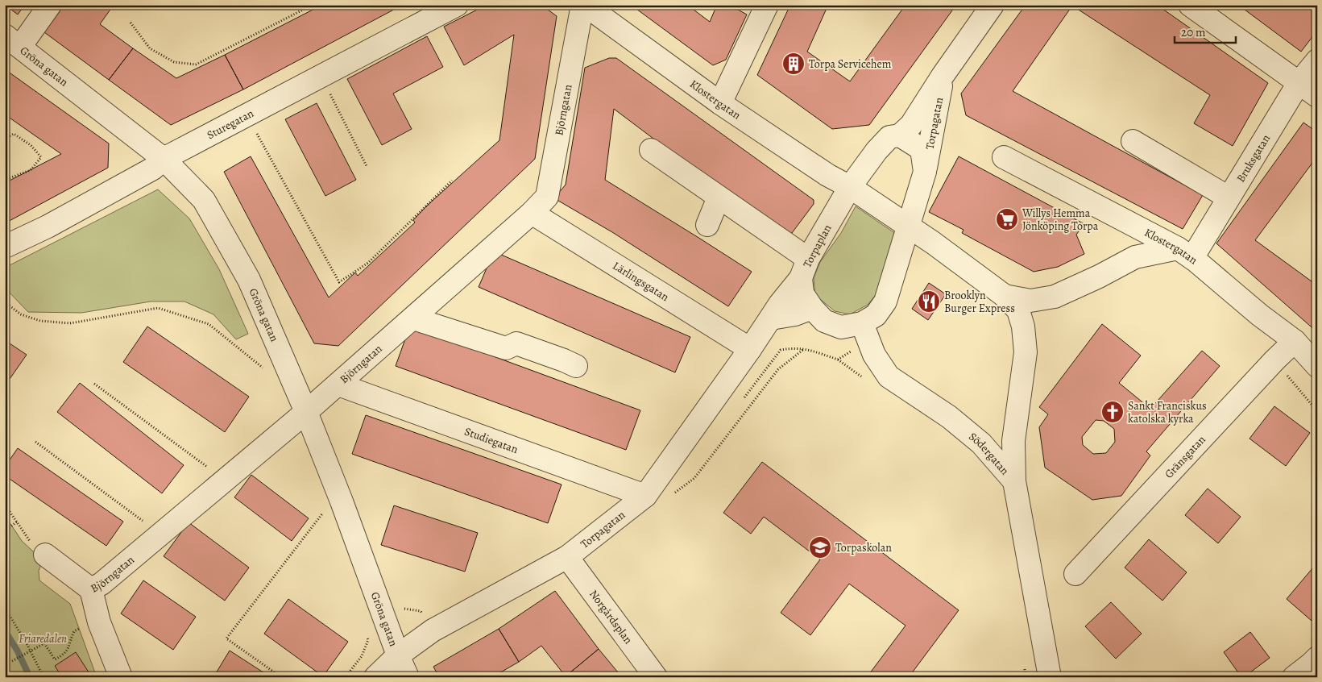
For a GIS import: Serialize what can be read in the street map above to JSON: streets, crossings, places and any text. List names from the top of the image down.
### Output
{
  "streets": {
    "street": [
      "Gröna gatan",
      "Klostergatan",
      "Björngatan",
      "Torpagatan",
      "Sturegatan",
      "Bruksgatan",
      "Torpaplan",
      "Lärlingsgatan",
      "Studiegatan",
      "Södergatan",
      "Gränsgatan",
      "Norgårdsplan"
    ]
  },
  "crossings": [
    ["Gröna gatan", "Björngatan"],
    ["Gröna gatan", "Torpagatan"],
    ["Gröna gatan", "Sturegatan"],
    ["Klostergatan", "Björngatan"],
    ["Klostergatan", "Bruksgatan"],
    ["Klostergatan", "Torpaplan"],
    ["Klostergatan", "Gränsgatan"],
    ["Björngatan", "Lärlingsgatan"],
    ["Björngatan", "Studiegatan"],
    ["Torpagatan", "Torpaplan"],
    ["Torpagatan", "Lärlingsgatan"],
    ["Torpagatan", "Studiegatan"],
    ["Torpagatan", "Norgårdsplan"],
    ["Torpaplan", "Södergatan"]
  ],
  "parks": ["Friaredalen"],
  "places": {
    "building": ["Torpa Servicehem"],
    "supermarket": ["Willys Hemma Jönköping Torpa"],
    "restaurant": ["Brooklyn Burger Express"],
    "church": ["Sankt Franciskus katolska kyrka"],
    "school or university": ["Torpaskolan"]
  },
  "scale_bar": "20 m"
}
